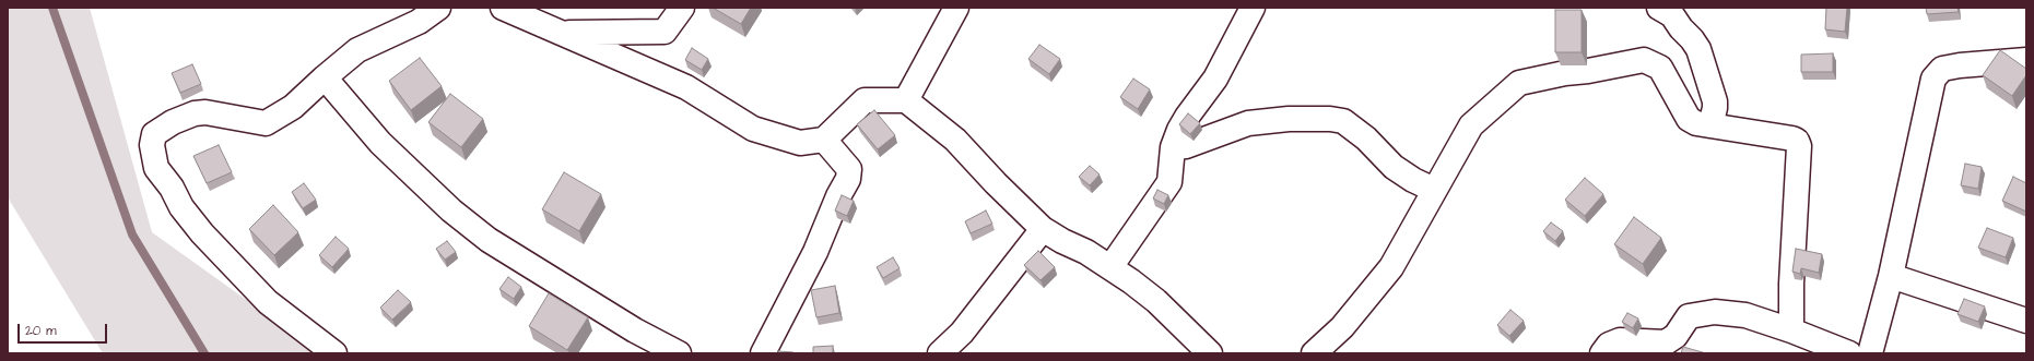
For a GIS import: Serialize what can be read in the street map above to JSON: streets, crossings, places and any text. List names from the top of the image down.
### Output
{
  "scale_bar": "20 m"
}
